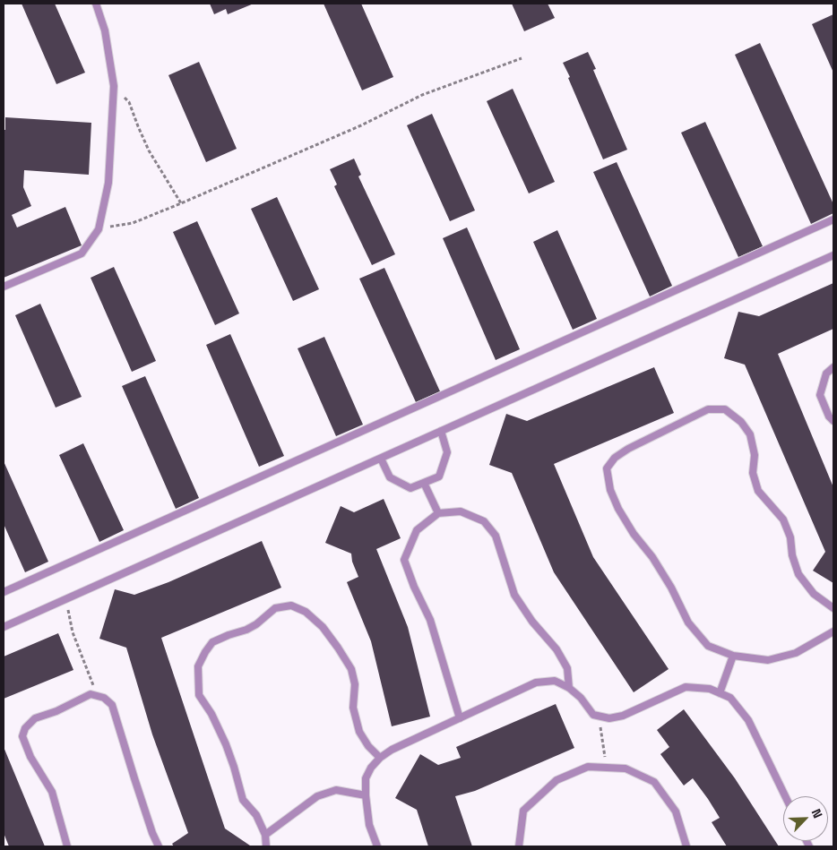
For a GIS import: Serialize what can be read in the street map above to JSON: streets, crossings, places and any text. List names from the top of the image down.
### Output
{
  "north": "top right"
}
